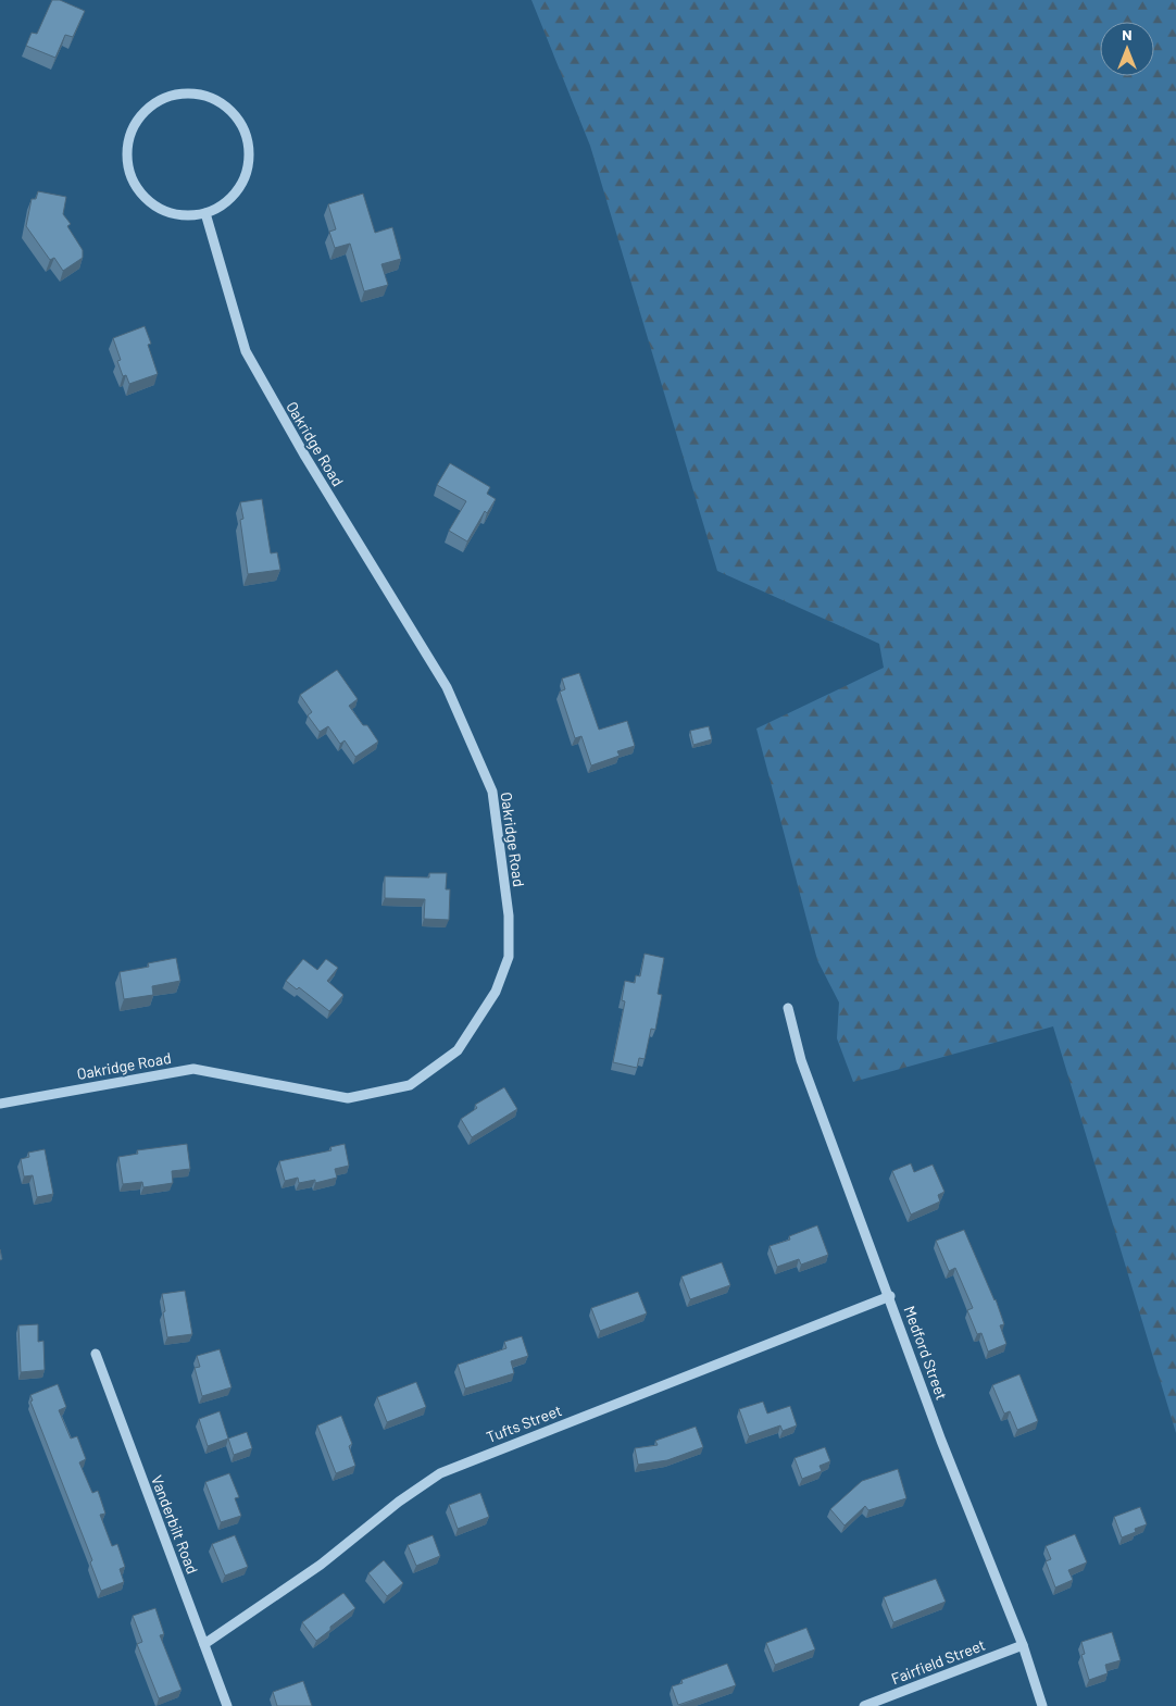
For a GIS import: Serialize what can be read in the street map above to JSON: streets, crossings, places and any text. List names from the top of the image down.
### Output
{
  "streets": {
    "street": [
      "Oakridge Road",
      "Medford Street",
      "Tufts Street",
      "Vanderbilt Road",
      "Fairfield Street"
    ]
  },
  "crossings": [
    ["Medford Street", "Tufts Street"],
    ["Medford Street", "Fairfield Street"],
    ["Tufts Street", "Vanderbilt Road"]
  ],
  "north": "top"
}
